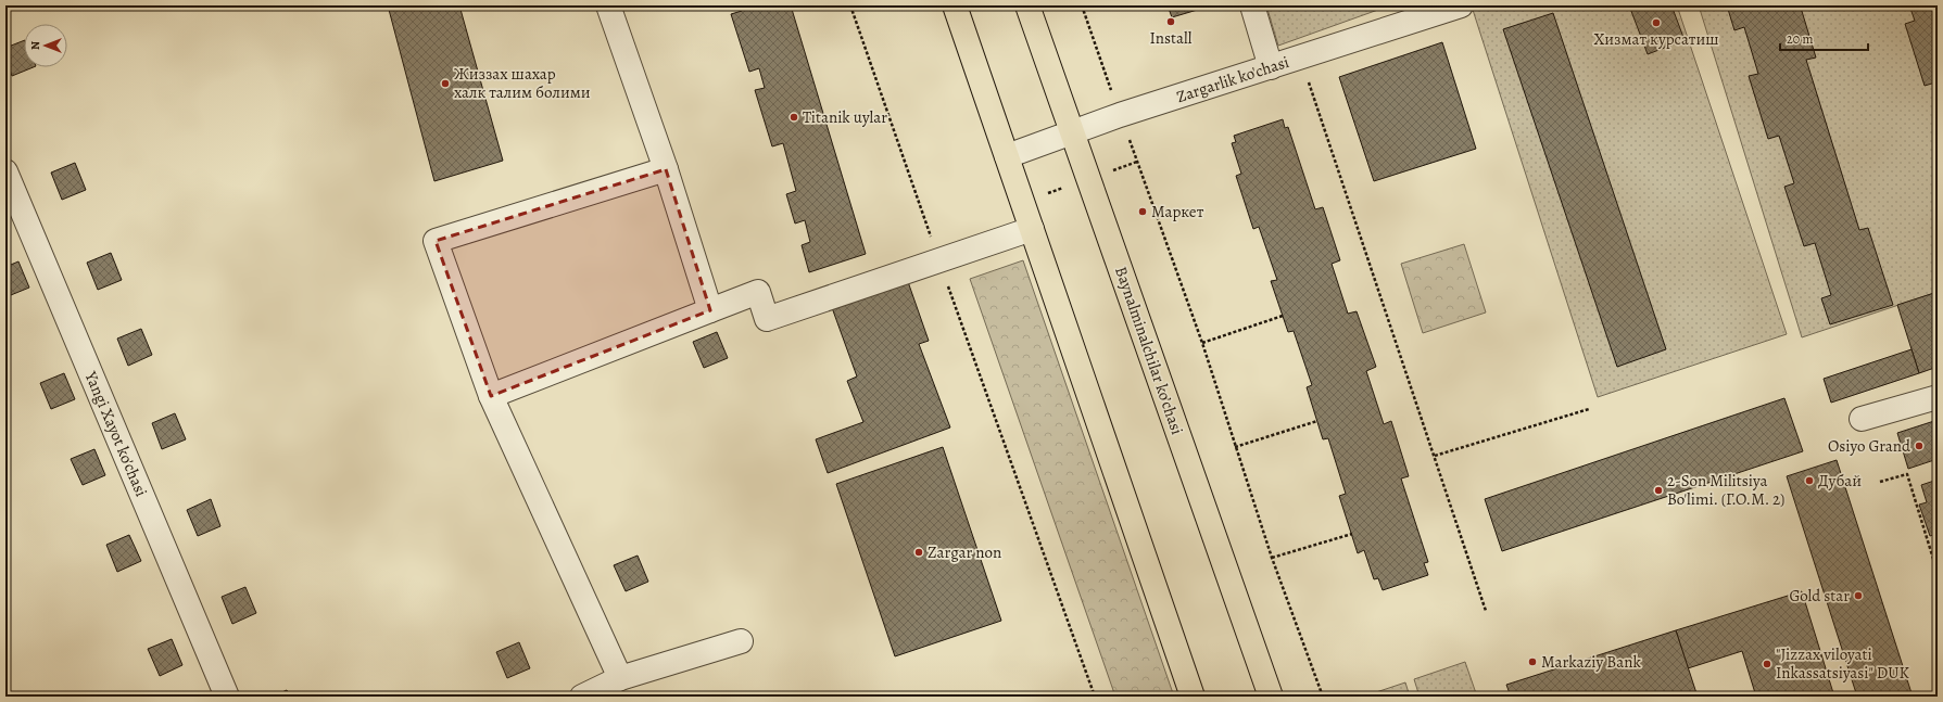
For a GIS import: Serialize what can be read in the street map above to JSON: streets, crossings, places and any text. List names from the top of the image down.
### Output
{
  "streets": {
    "main road": ["Baynalminalchilar ko’chasi"],
    "street": ["Zargarlik ko'chasi", "Yangi Xayot ko'chasi"]
  },
  "crossings": [
    ["Zargarlik ko'chasi", "Baynalminalchilar ko’chasi"]
  ],
  "places": [
    "Install",
    "Хизмат курсатиш",
    "Жиззах шахар халк талим болими",
    "Titanik uylar",
    "Маркет",
    "Osiyo Grand",
    "Дубай",
    "2-Son Militsiya Bo'limi. (Г.О.М. 2)",
    "Zargar non",
    "Gold star",
    "Markaziy Bank",
    "\"Jizzax viloyati Inkassatsiyasi\" DUK"
  ],
  "scale_bar": "20 m",
  "north": "left"
}
